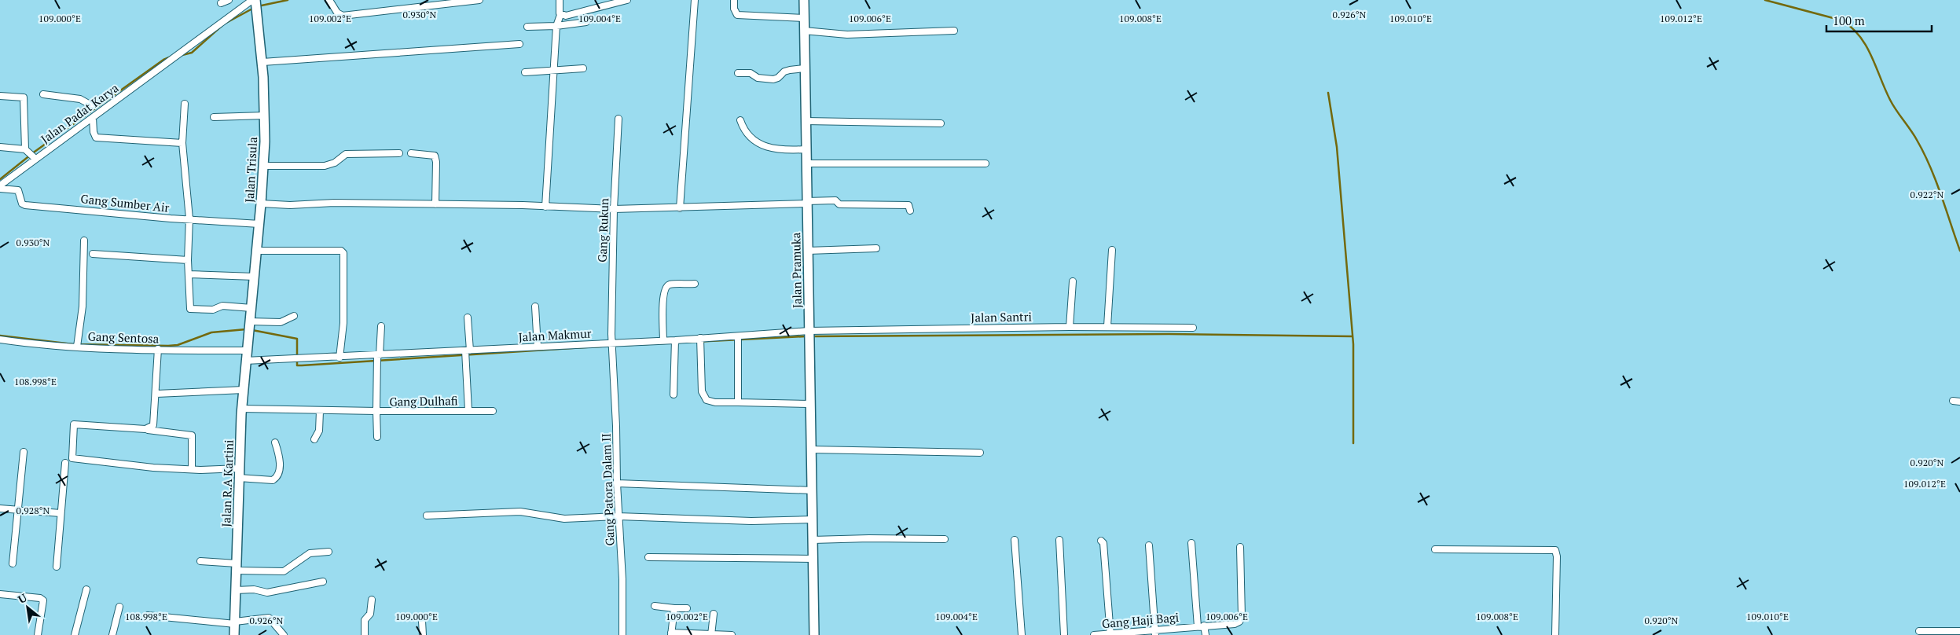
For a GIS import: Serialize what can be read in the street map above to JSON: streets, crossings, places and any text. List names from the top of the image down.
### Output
{
  "streets": {
    "street": [
      "Jalan Padat Karya",
      "Jalan Trisula",
      "Gang Sumber Air",
      "Gang Rukun",
      "Jalan Pramuka",
      "Jalan Santri",
      "Jalan Makmur",
      "Gang Sentosa",
      "Gang Dulhafi",
      "Jalan R.A Kartini",
      "Gang Patora Dalam II",
      "Gang Haji Bagi"
    ]
  },
  "crossings": [
    ["Jalan Padat Karya", "Jalan Trisula"],
    ["Jalan Trisula", "Gang Sumber Air"],
    ["Jalan Trisula", "Jalan R.A Kartini"],
    ["Gang Rukun", "Jalan Makmur"],
    ["Gang Rukun", "Gang Patora Dalam II"],
    ["Jalan Pramuka", "Jalan Santri"],
    ["Jalan Pramuka", "Jalan Makmur"],
    ["Jalan Santri", "Jalan Makmur"],
    ["Jalan Makmur", "Gang Dulhafi"],
    ["Jalan Makmur", "Jalan R.A Kartini"],
    ["Jalan Makmur", "Gang Patora Dalam II"],
    ["Gang Sentosa", "Jalan R.A Kartini"]
  ],
  "scale_bar": "100 m",
  "north": "top left",
  "coordinates": [
    "0.930°N",
    "0.926°N",
    "109.012°E",
    "109.000°E",
    "109.002°E",
    "109.004°E",
    "109.006°E",
    "109.008°E",
    "109.010°E",
    "0.922°N",
    "108.998°E",
    "0.920°N",
    "0.928°N"
  ]
}
